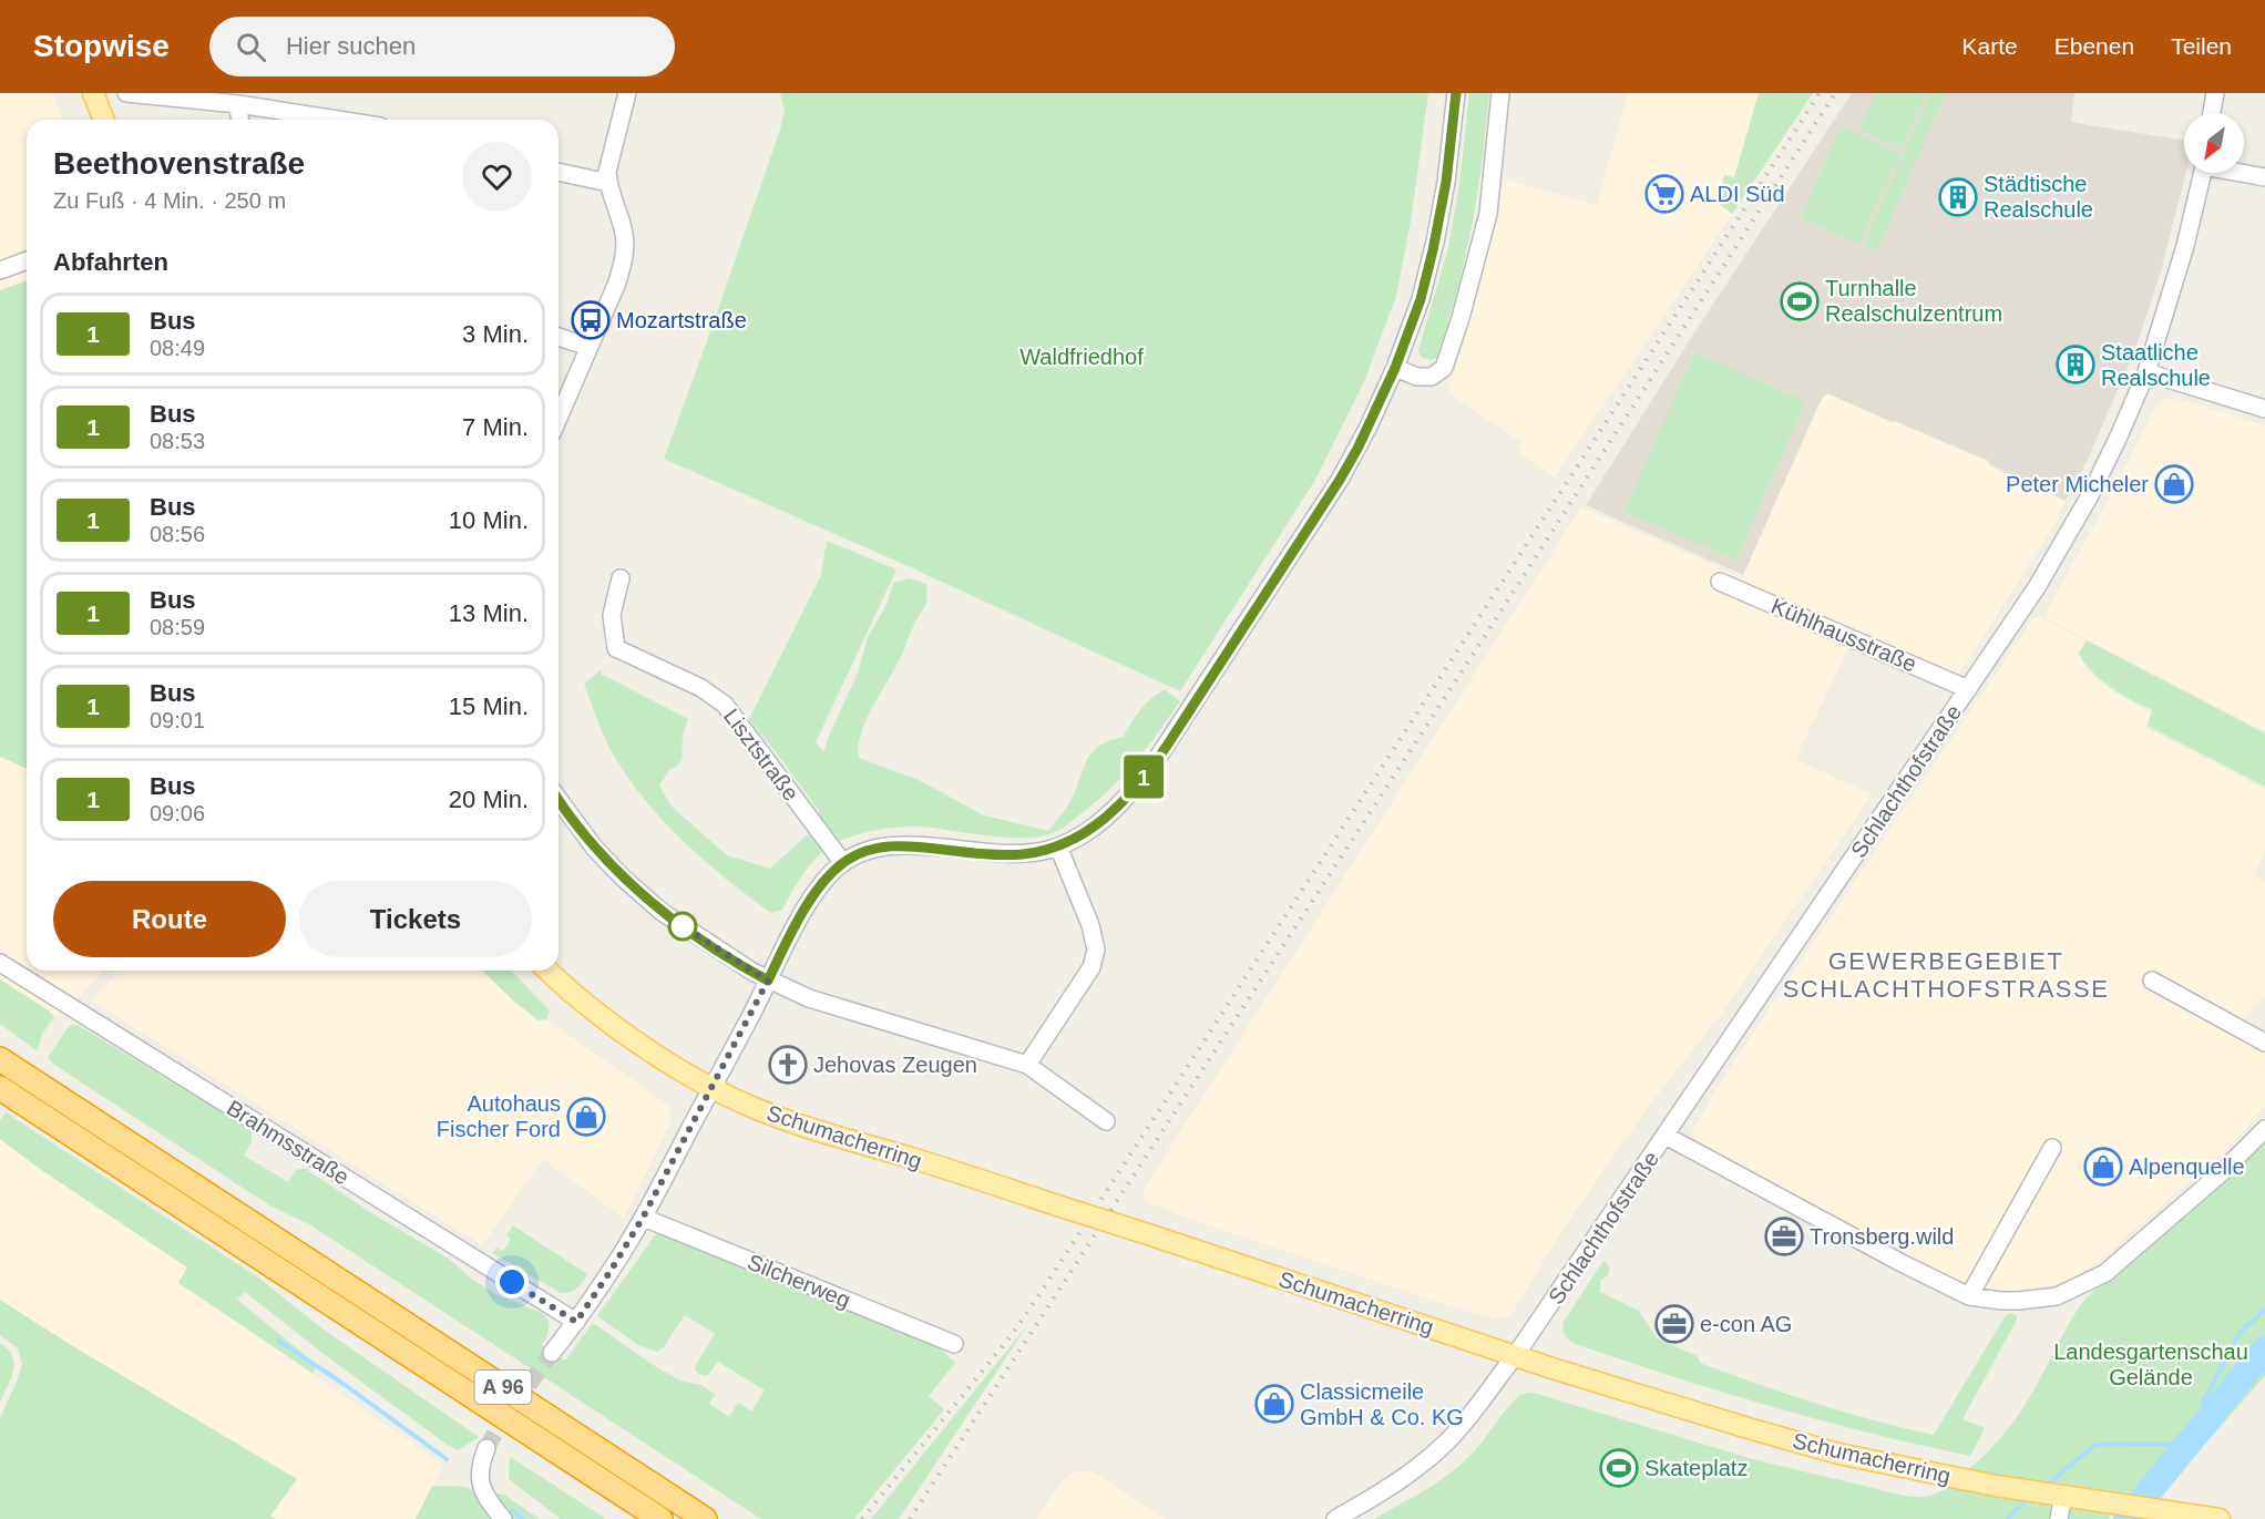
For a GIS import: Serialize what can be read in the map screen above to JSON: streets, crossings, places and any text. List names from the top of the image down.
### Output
{
  "streets": {
    "highway": ["A 96"],
    "main road": ["Schumacherring"],
    "street": [
      "Kühlhausstraße",
      "Lisztstraße",
      "Schlachthofstraße",
      "Brahmsstraße",
      "Silcherweg"
    ]
  },
  "crossings": [
    ["Kühlhausstraße", "Schlachthofstraße"],
    ["Schlachthofstraße", "Schumacherring"]
  ],
  "districts": ["GEWERBEGEBIET SCHLACHTHOFSTRASSE"],
  "parks": ["Waldfriedhof", "Landesgartenschau Gelände"],
  "places": {
    "supermarket": ["ALDI Süd"],
    "building": ["Städtische Realschule", "Staatliche Realschule"],
    "sports": ["Turnhalle Realschulzentrum", "Skateplatz"],
    "bus stop": ["Mozartstraße"],
    "shop": [
      "Peter Micheler",
      "Autohaus Fischer Ford",
      "Alpenquelle",
      "Classicmeile GmbH & Co. KG"
    ],
    "church": ["Jehovas Zeugen"],
    "office": ["Tronsberg.wild", "e-con AG"]
  },
  "lines": ["bus line 1"],
  "north": "bottom left",
  "page": {
    "header": "Stopwise",
    "search": "Hier suchen",
    "nav": ["Karte", "Ebenen", "Teilen"],
    "on_map": "1",
    "heading": [
      ["Beethovenstraße", "Zu Fuß · 4 Min. · 250 m"],
      "Abfahrten"
    ],
    "list": [
      {
        "mark": "1",
        "name": "Bus",
        "note": "08:49",
        "value": "3 Min."
      },
      {
        "mark": "1",
        "name": "Bus",
        "note": "08:53",
        "value": "7 Min."
      },
      {
        "mark": "1",
        "name": "Bus",
        "note": "08:56",
        "value": "10 Min."
      },
      {
        "mark": "1",
        "name": "Bus",
        "note": "08:59",
        "value": "13 Min."
      },
      {
        "mark": "1",
        "name": "Bus",
        "note": "09:01",
        "value": "15 Min."
      },
      {
        "mark": "1",
        "name": "Bus",
        "note": "09:06",
        "value": "20 Min."
      }
    ],
    "buttons": ["Route", "Tickets"]
  }
}
